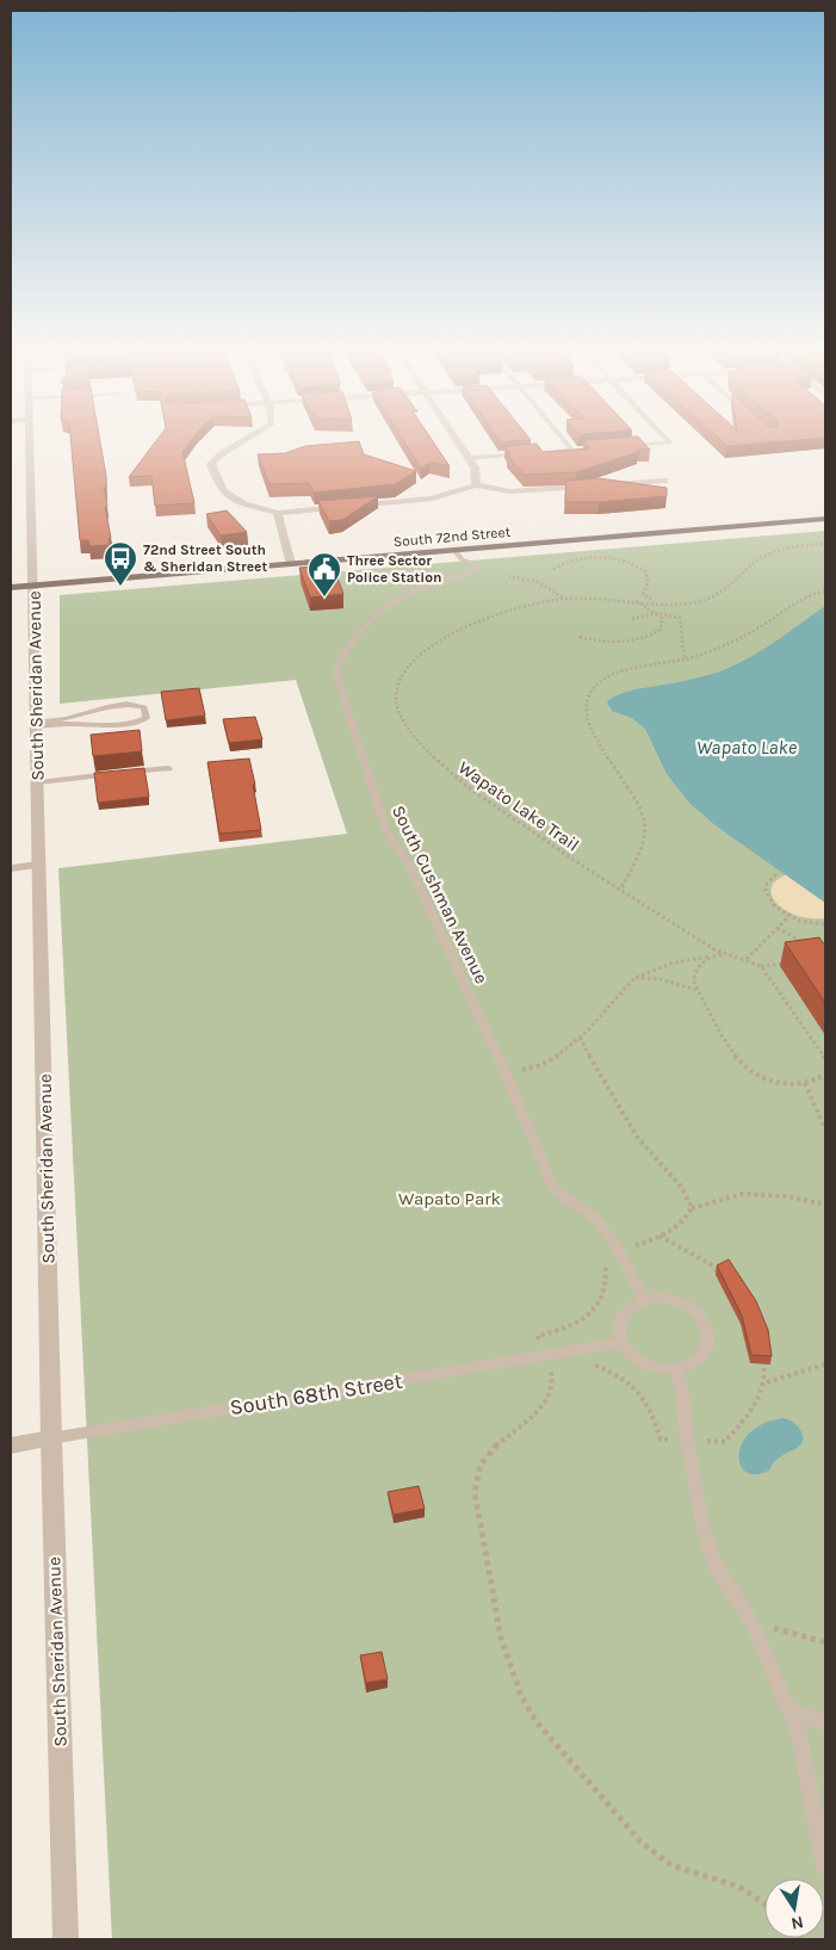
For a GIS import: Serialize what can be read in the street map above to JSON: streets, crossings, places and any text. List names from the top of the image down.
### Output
{
  "streets": {
    "main road": ["South 72nd Street"],
    "street": ["South Sheridan Avenue", "South 68th Street"],
    "lane": ["South Cushman Avenue"],
    "path": ["Wapato Lake Trail"]
  },
  "crossings": [
    ["South 72nd Street", "South Sheridan Avenue"],
    ["South 72nd Street", "South Cushman Avenue"],
    ["South Sheridan Avenue", "South 68th Street"],
    ["South Cushman Avenue", "South 68th Street"]
  ],
  "water": ["Wapato Lake"],
  "parks": ["Wapato Park"],
  "places": {
    "bus stop": ["72nd Street South & Sheridan Street"],
    "public building": ["Three Sector Police Station"]
  },
  "north": "bottom"
}
